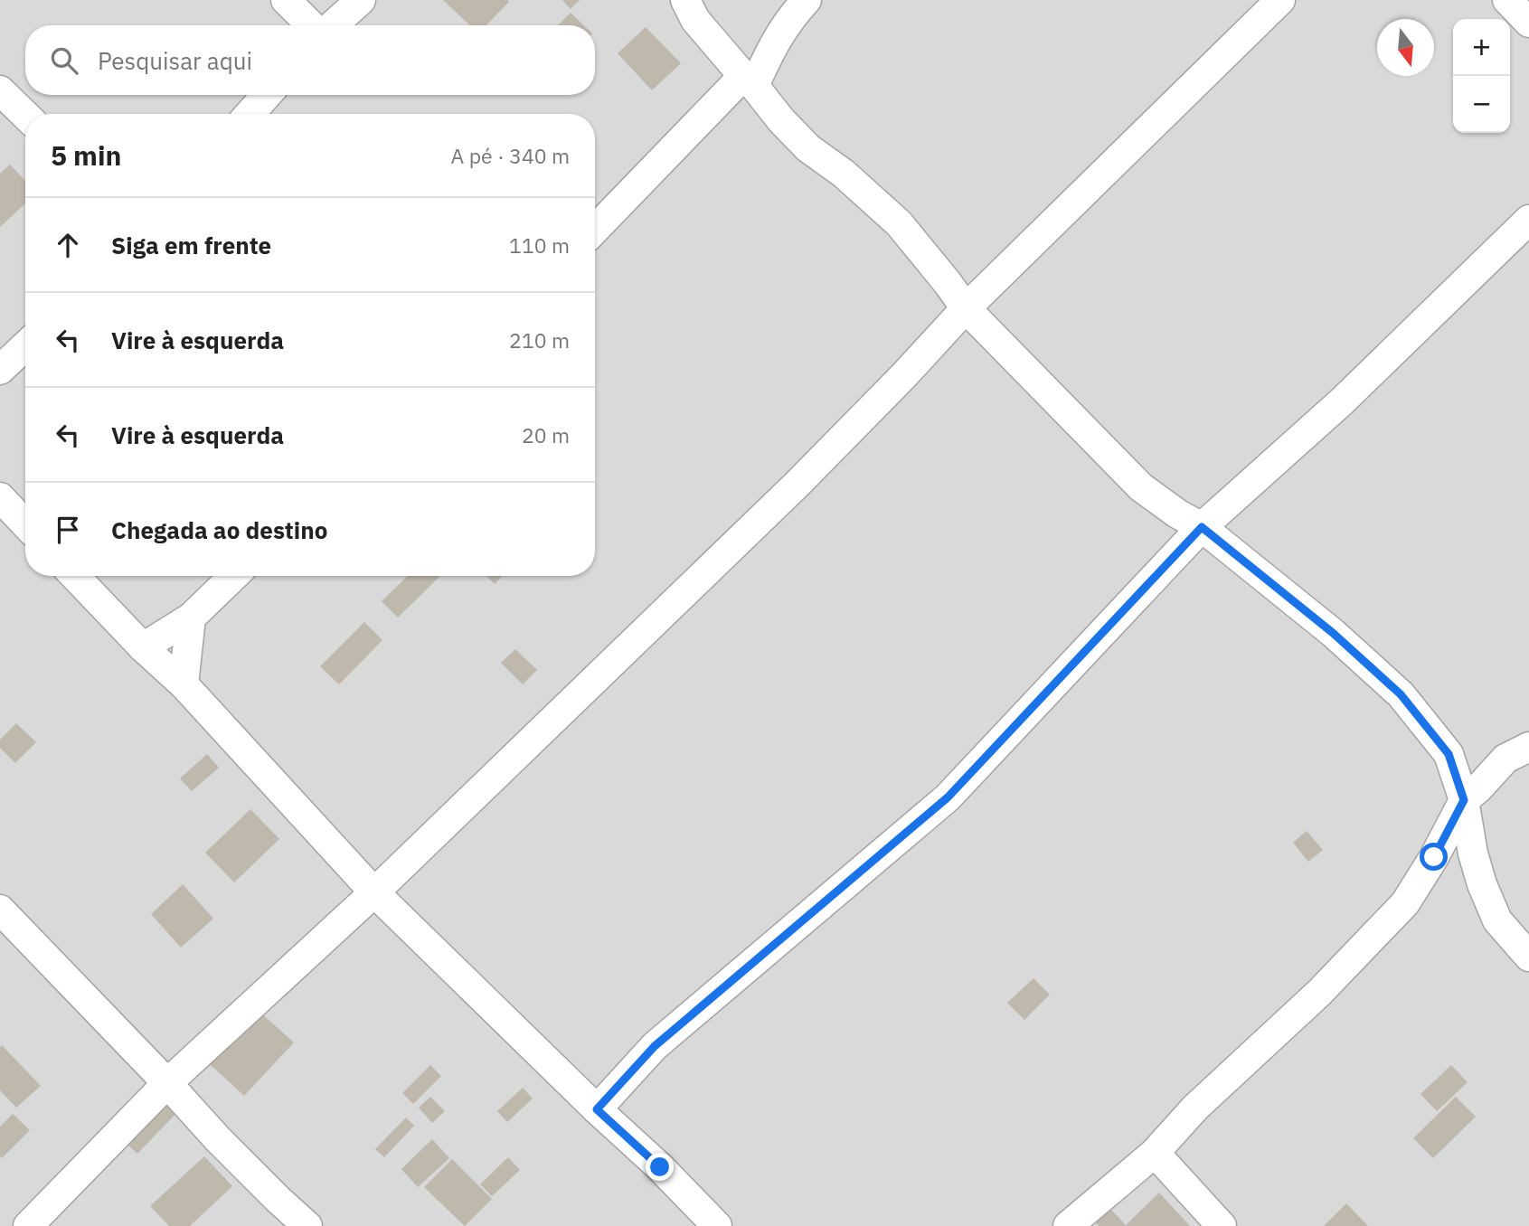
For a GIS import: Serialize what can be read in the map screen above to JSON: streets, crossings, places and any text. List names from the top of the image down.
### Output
{
  "north": "bottom",
  "page": {
    "map_buttons": ["+", "−"],
    "search": "Pesquisar aqui",
    "heading": ["5 min", "A pé · 340 m"],
    "list": [
      ["Siga em frente", "110 m"],
      ["Vire à esquerda", "210 m"],
      ["Vire à esquerda", "20 m"],
      "Chegada ao destino"
    ]
  }
}
